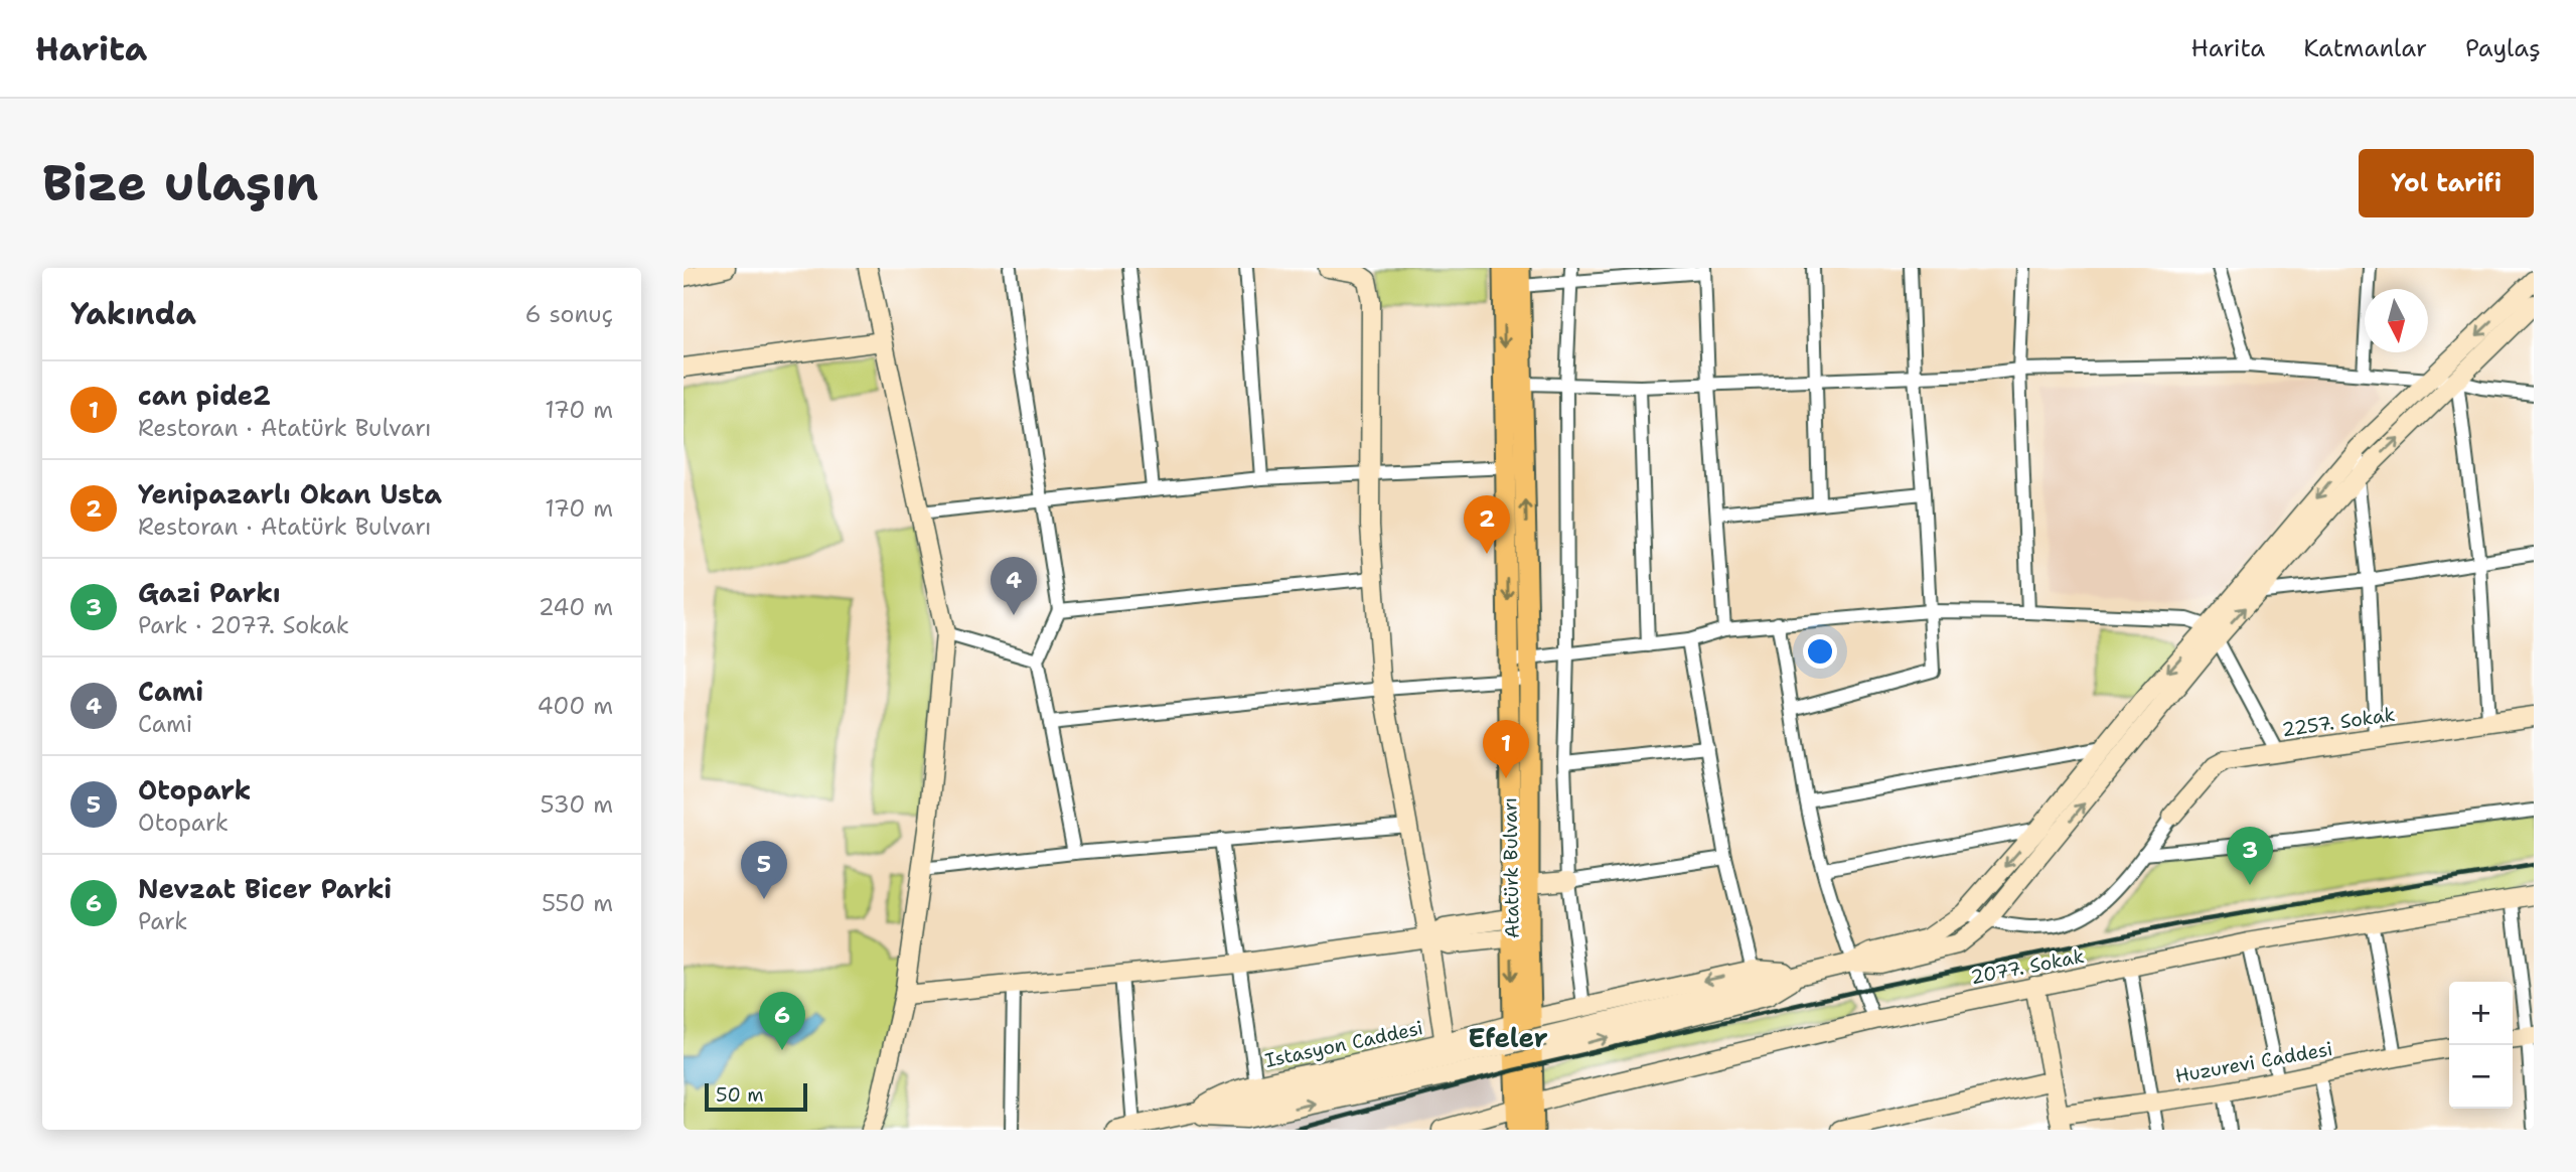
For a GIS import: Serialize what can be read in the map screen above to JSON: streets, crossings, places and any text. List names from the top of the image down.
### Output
{
  "streets": {
    "main road": ["Atatürk Bulvarı"],
    "street": [
      "2257. Sokak",
      "2077. Sokak",
      "Istasyon Caddesi",
      "Huzurevi Caddesi"
    ]
  },
  "districts": ["Efeler"],
  "scale_bar": "50 m",
  "north": "bottom",
  "page": {
    "header": "Harita",
    "nav": ["Harita", "Katmanlar", "Paylaş"],
    "buttons": "Yol tarifi",
    "title": "Bize ulaşın",
    "heading": ["Yakında", "6 sonuç"],
    "list": [
      {
        "mark": "1",
        "name": "can pide2",
        "note": "Restoran · Atatürk Bulvarı",
        "value": "170 m"
      },
      {
        "mark": "2",
        "name": "Yenipazarlı Okan Usta",
        "note": "Restoran · Atatürk Bulvarı",
        "value": "170 m"
      },
      {
        "mark": "3",
        "name": "Gazi Parkı",
        "note": "Park · 2077. Sokak",
        "value": "240 m"
      },
      {
        "mark": "4",
        "name": "Cami",
        "note": "Cami",
        "value": "400 m"
      },
      {
        "mark": "5",
        "name": "Otopark",
        "note": "Otopark",
        "value": "530 m"
      },
      {
        "mark": "6",
        "name": "Nevzat Bicer Parki",
        "note": "Park",
        "value": "550 m"
      }
    ],
    "pins": [
      "2",
      "4",
      "1",
      "3",
      "5",
      "6"
    ],
    "map_buttons": ["+", "−"],
    "scale": "50 m"
  }
}
